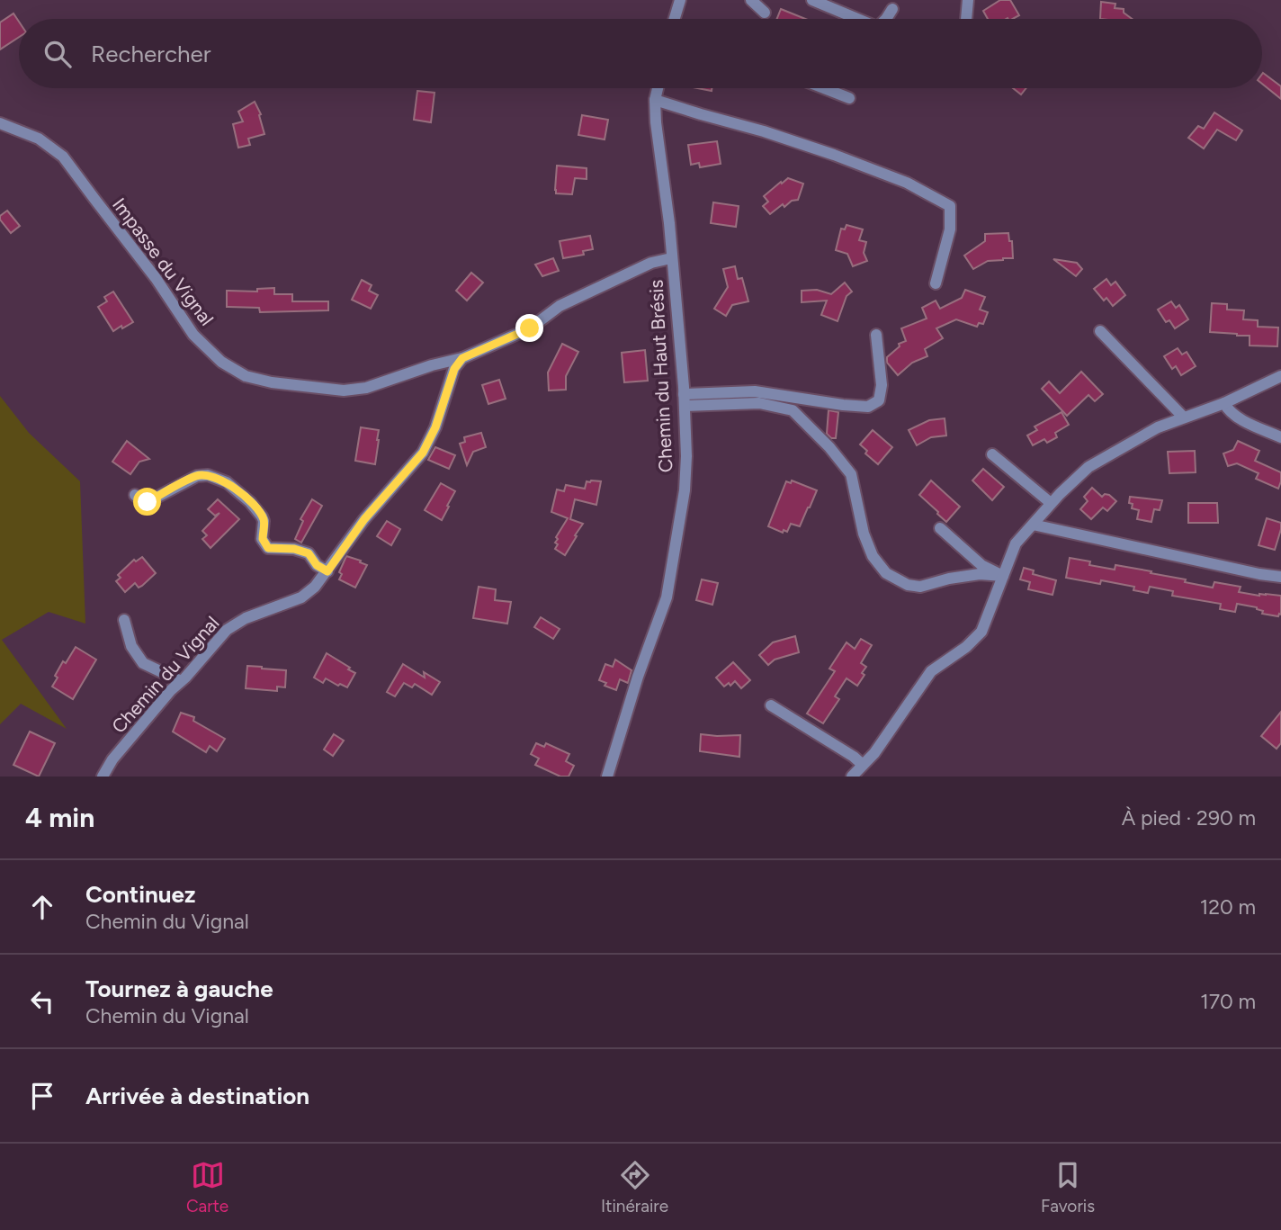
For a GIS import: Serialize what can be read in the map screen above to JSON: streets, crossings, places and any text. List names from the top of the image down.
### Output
{
  "streets": {
    "street": ["Impasse du Vignal", "Chemin du Haut Brésis", "Chemin du Vignal"]
  },
  "crossings": [
    ["Impasse du Vignal", "Chemin du Vignal"]
  ],
  "page": {
    "search": "Rechercher",
    "heading": ["4 min", "À pied · 290 m"],
    "list": [
      ["Continuez", "Chemin du Vignal", "120 m"],
      ["Tournez à gauche", "Chemin du Vignal", "170 m"],
      "Arrivée à destination"
    ],
    "nav": ["Carte", "Itinéraire", "Favoris"]
  }
}
